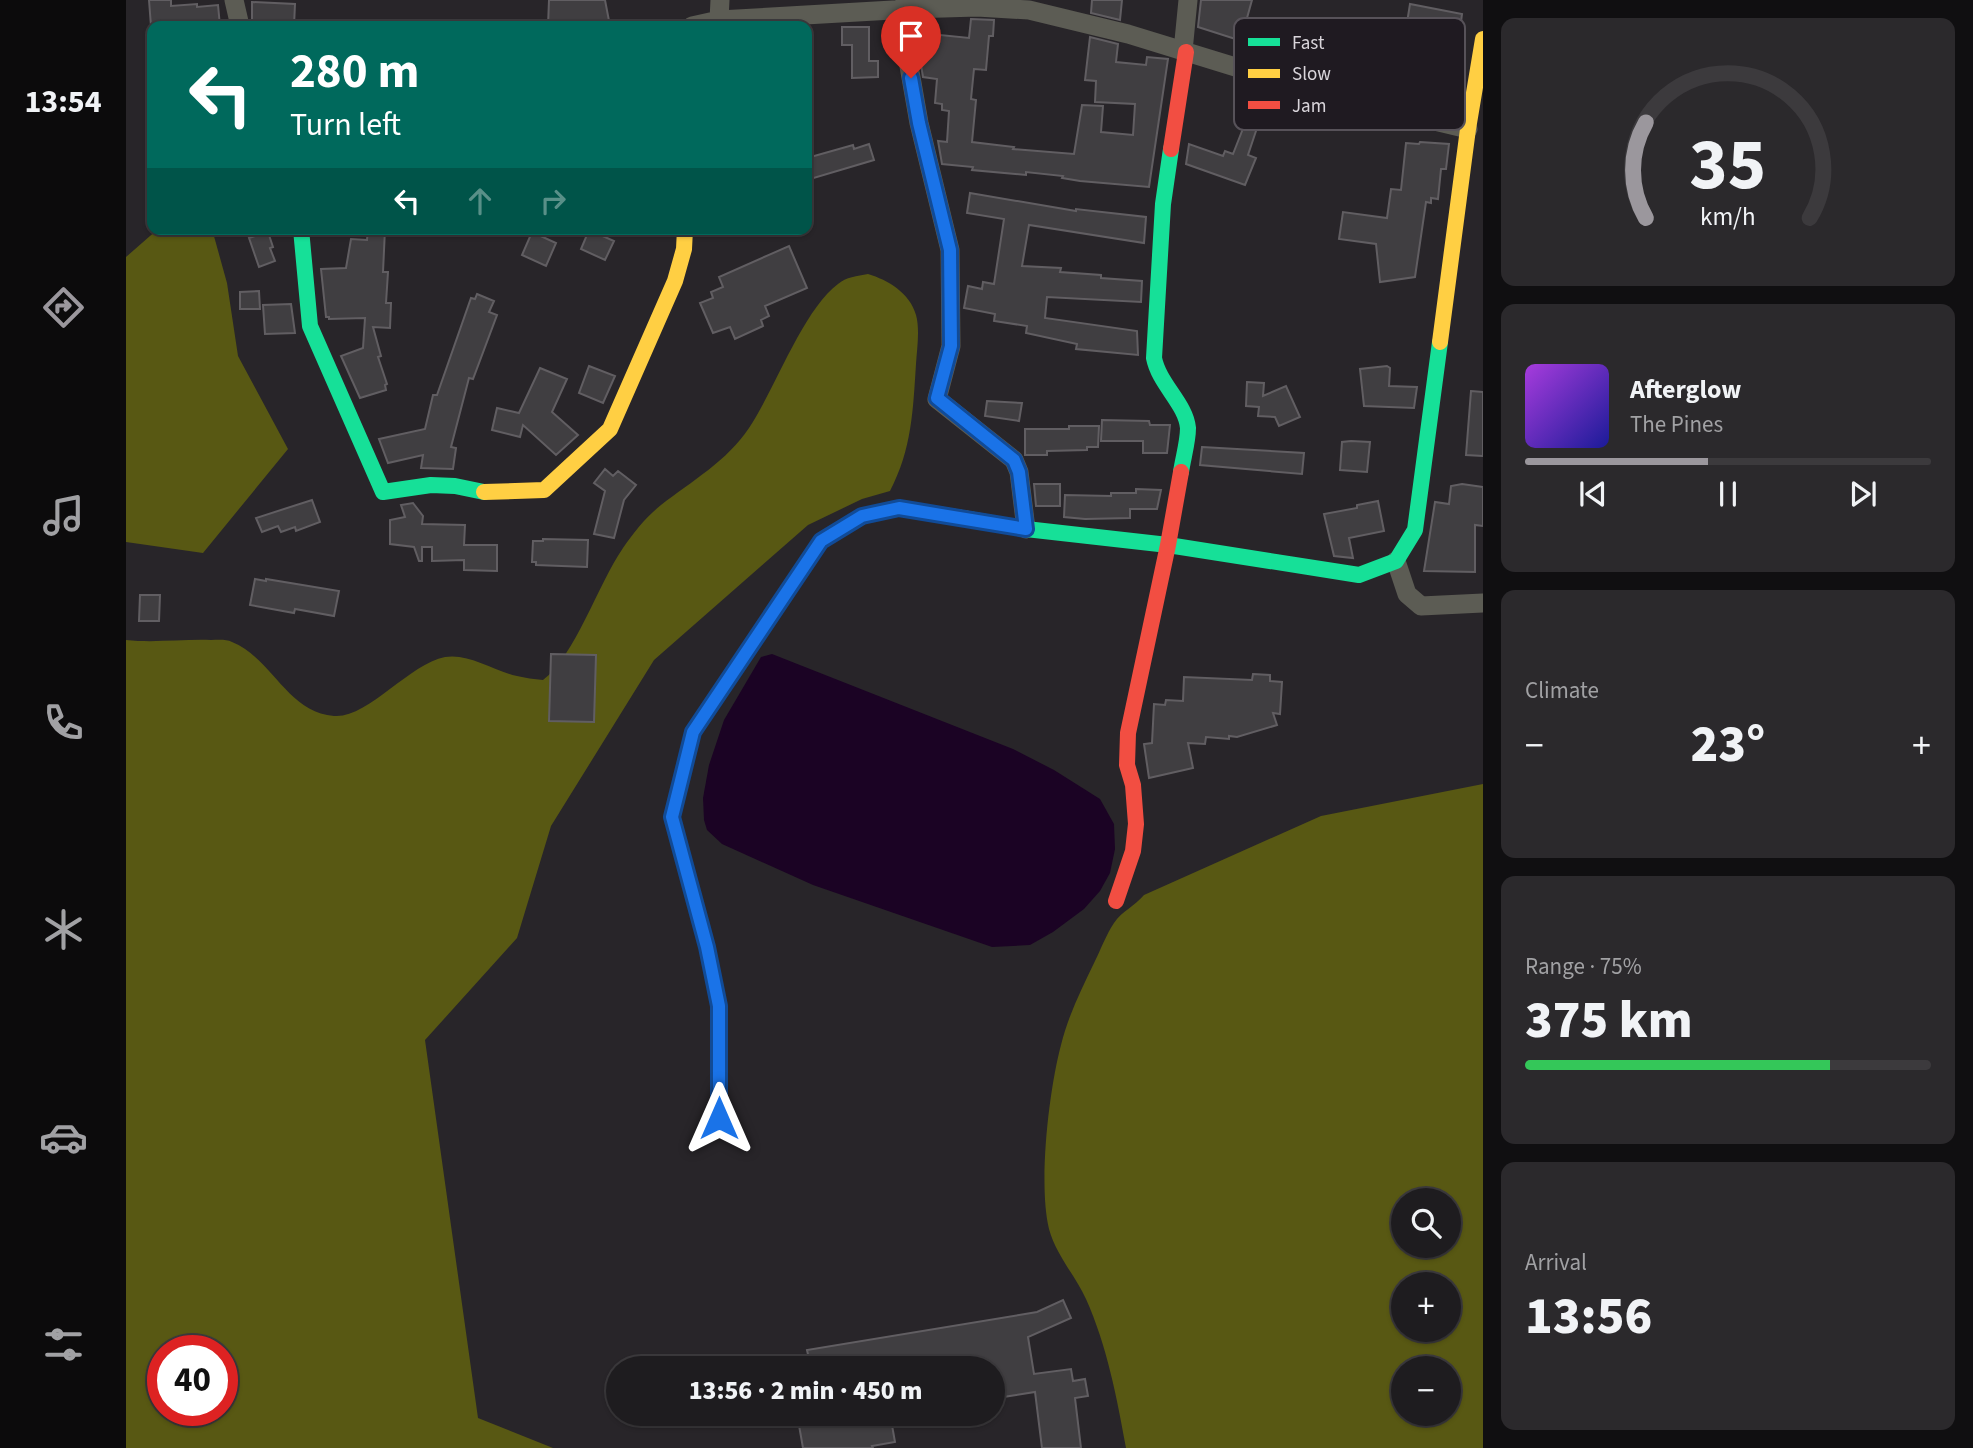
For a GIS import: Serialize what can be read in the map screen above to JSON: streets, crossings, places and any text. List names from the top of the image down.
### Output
{
  "legend": ["Fast", "Slow", "Jam"],
  "page": {
    "tabs": "13:54",
    "turn": ["280 m", "Turn left"],
    "song": ["Afterglow", "The Pines"],
    "tile": [
      "Climate",
      ["Range · 75%", "375 km"],
      ["Arrival", "13:56"]
    ],
    "heat": ["−", "23°", "+"],
    "map_buttons": ["+", "−"],
    "limit": "40",
    "trip": "13:56 · 2 min · 450 m",
    "gauge": ["35", "km/h"]
  }
}
